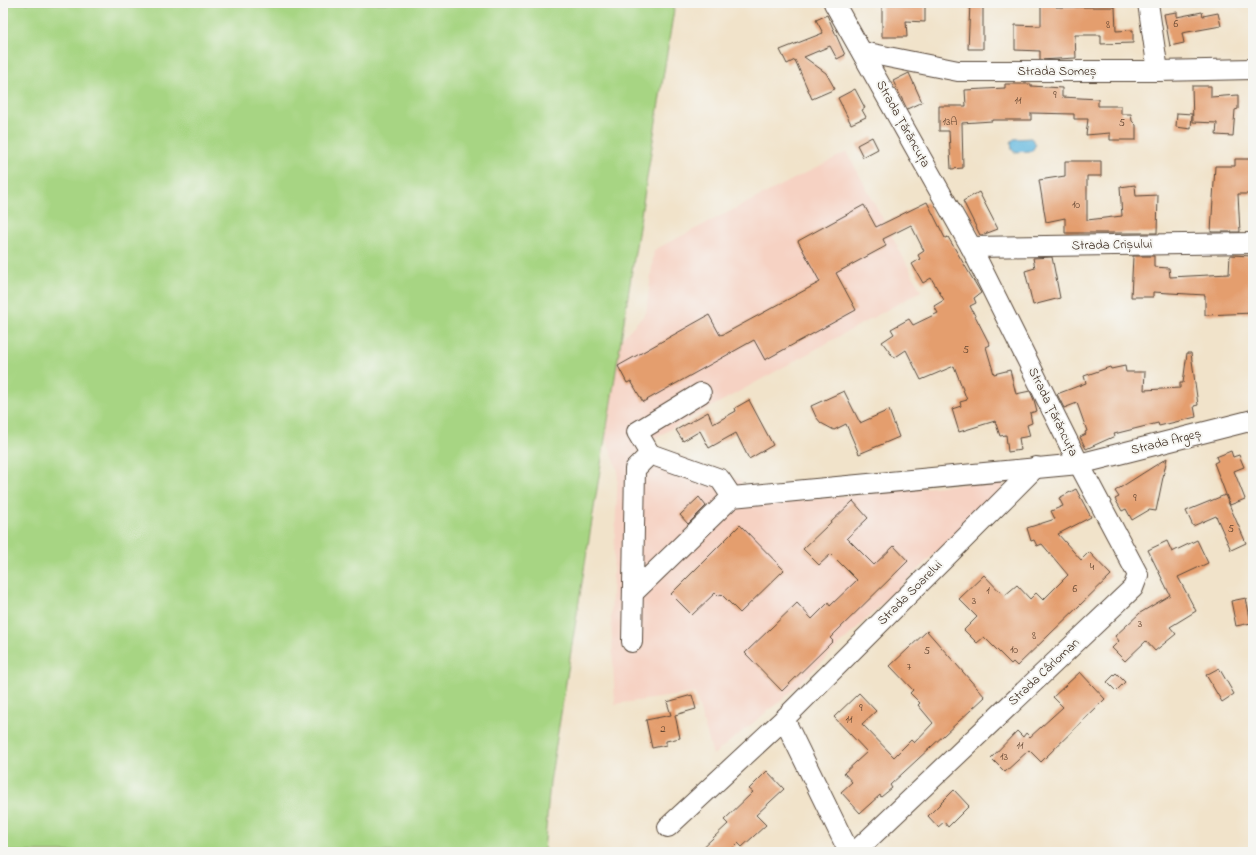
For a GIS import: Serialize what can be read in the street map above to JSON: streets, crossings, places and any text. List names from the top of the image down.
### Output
{
  "streets": {
    "street": [
      "Strada Someș",
      "Strada Țărăncuța",
      "Strada Crișului",
      "Strada Argeș",
      "Strada Soarelui",
      "Strada Cârloman"
    ]
  },
  "crossings": [
    ["Strada Someș", "Strada Țărăncuța"],
    ["Strada Țărăncuța", "Strada Crișului"],
    ["Strada Țărăncuța", "Strada Argeș"],
    ["Strada Țărăncuța", "Strada Soarelui"],
    ["Strada Țărăncuța", "Strada Cârloman"],
    ["Strada Argeș", "Strada Cârloman"]
  ],
  "house_numbers": [
    "6",
    "8",
    "9",
    "11",
    "13A",
    "5",
    "10",
    "5",
    "9",
    "5",
    "4",
    "6",
    "1",
    "3",
    "3",
    "8",
    "10",
    "5",
    "7",
    "9",
    "11",
    "2",
    "11",
    "13"
  ]
}
